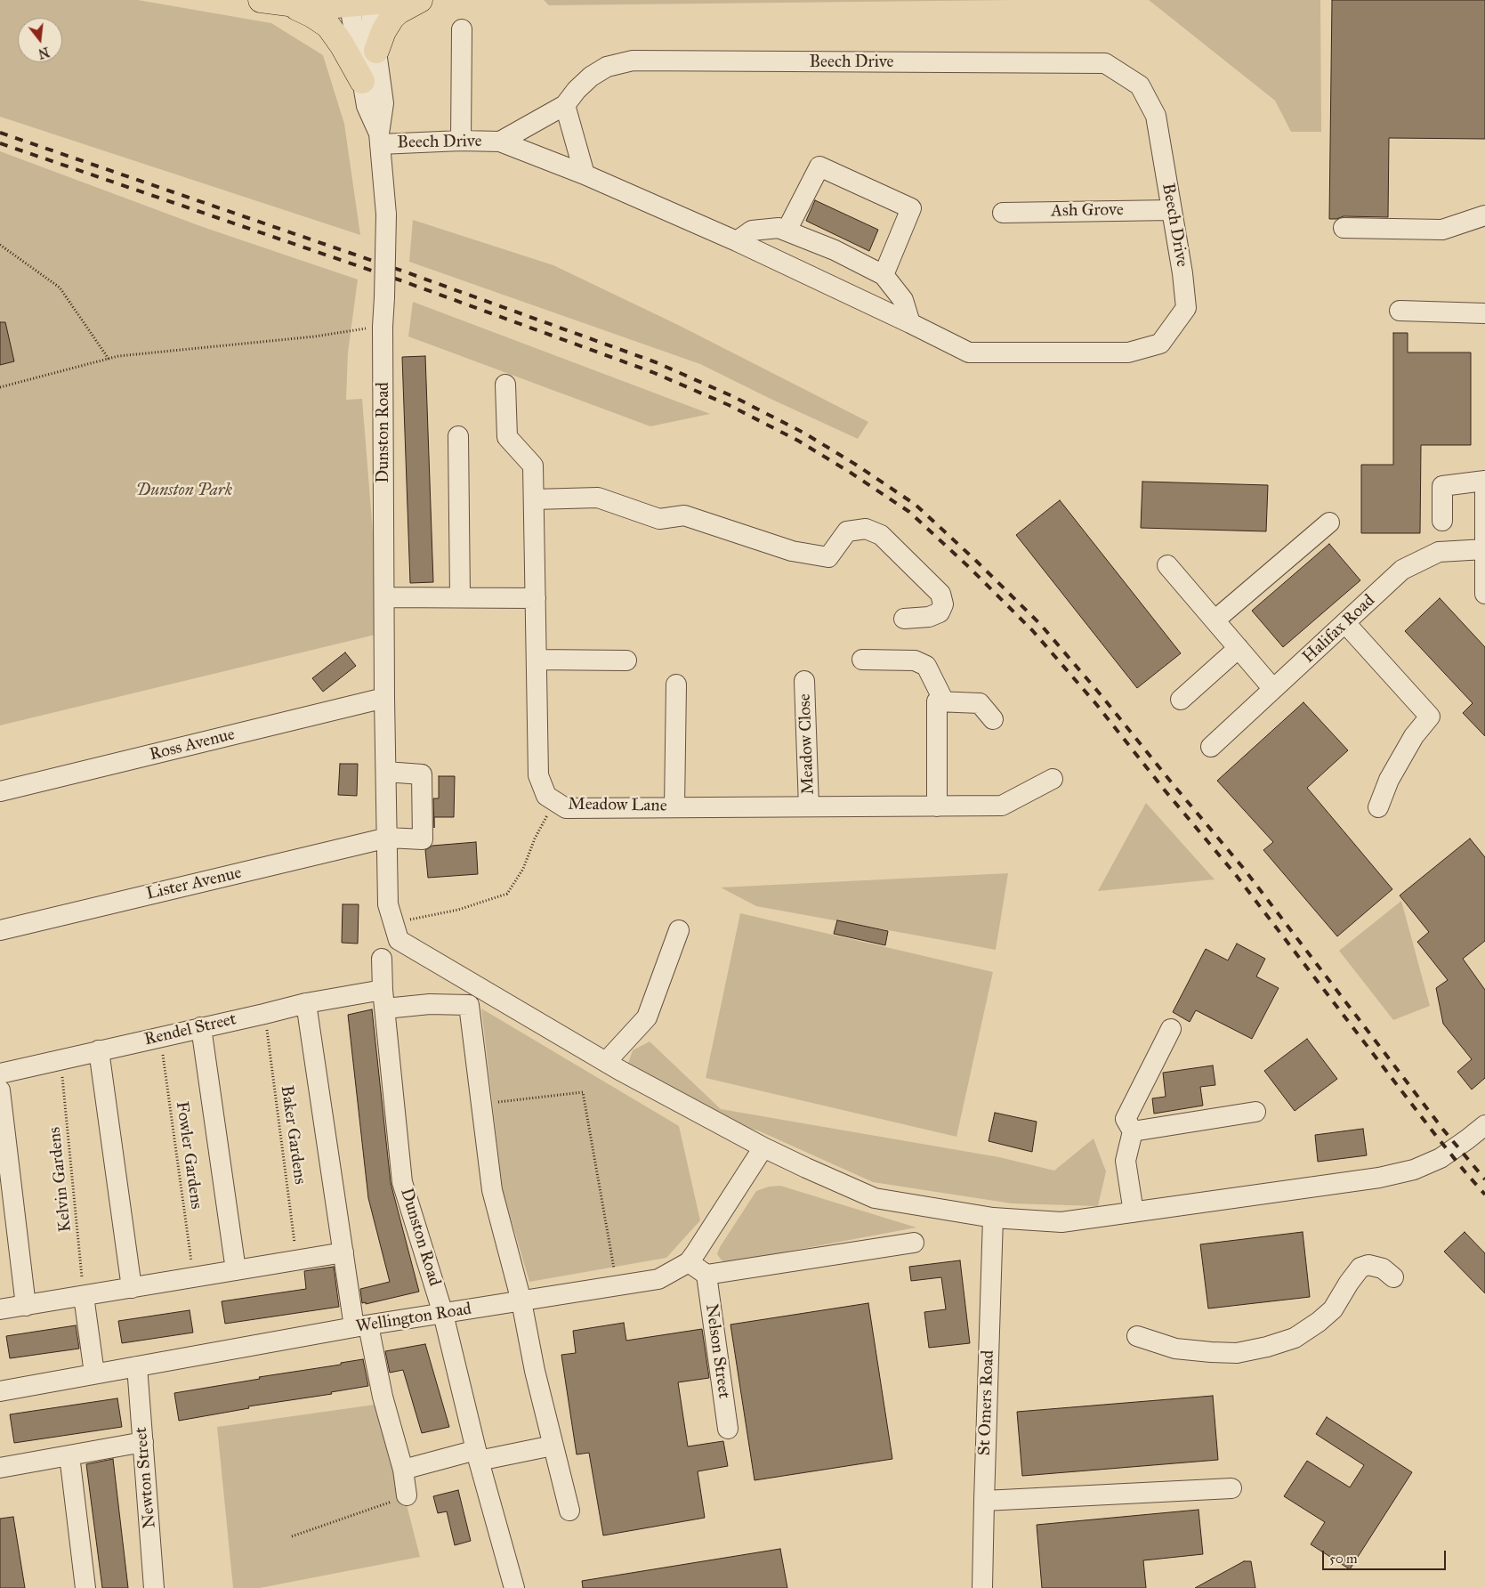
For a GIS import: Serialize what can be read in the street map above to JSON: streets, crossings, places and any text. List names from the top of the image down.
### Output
{
  "streets": {
    "street": [
      "Beech Drive",
      "Ash Grove",
      "Dunston Road",
      "Halifax Road",
      "Meadow Close",
      "Ross Avenue",
      "Meadow Lane",
      "Lister Avenue",
      "Rendel Street",
      "Wellington Road",
      "Nelson Street",
      "St Omers Road",
      "Newton Street"
    ],
    "path": ["Baker Gardens", "Fowler Gardens", "Kelvin Gardens"]
  },
  "crossings": [
    ["Beech Drive", "Ash Grove"],
    ["Beech Drive", "Dunston Road"],
    ["Dunston Road", "Ross Avenue"],
    ["Dunston Road", "Lister Avenue"],
    ["Dunston Road", "Rendel Street"],
    ["Dunston Road", "Wellington Road"],
    ["Dunston Road", "St Omers Road"],
    ["Meadow Close", "Meadow Lane"],
    ["Rendel Street", "Baker Gardens"],
    ["Rendel Street", "Fowler Gardens"],
    ["Rendel Street", "Kelvin Gardens"],
    ["Wellington Road", "Newton Street"]
  ],
  "parks": ["Dunston Park"],
  "scale_bar": "50 m",
  "north": "bottom"
}
